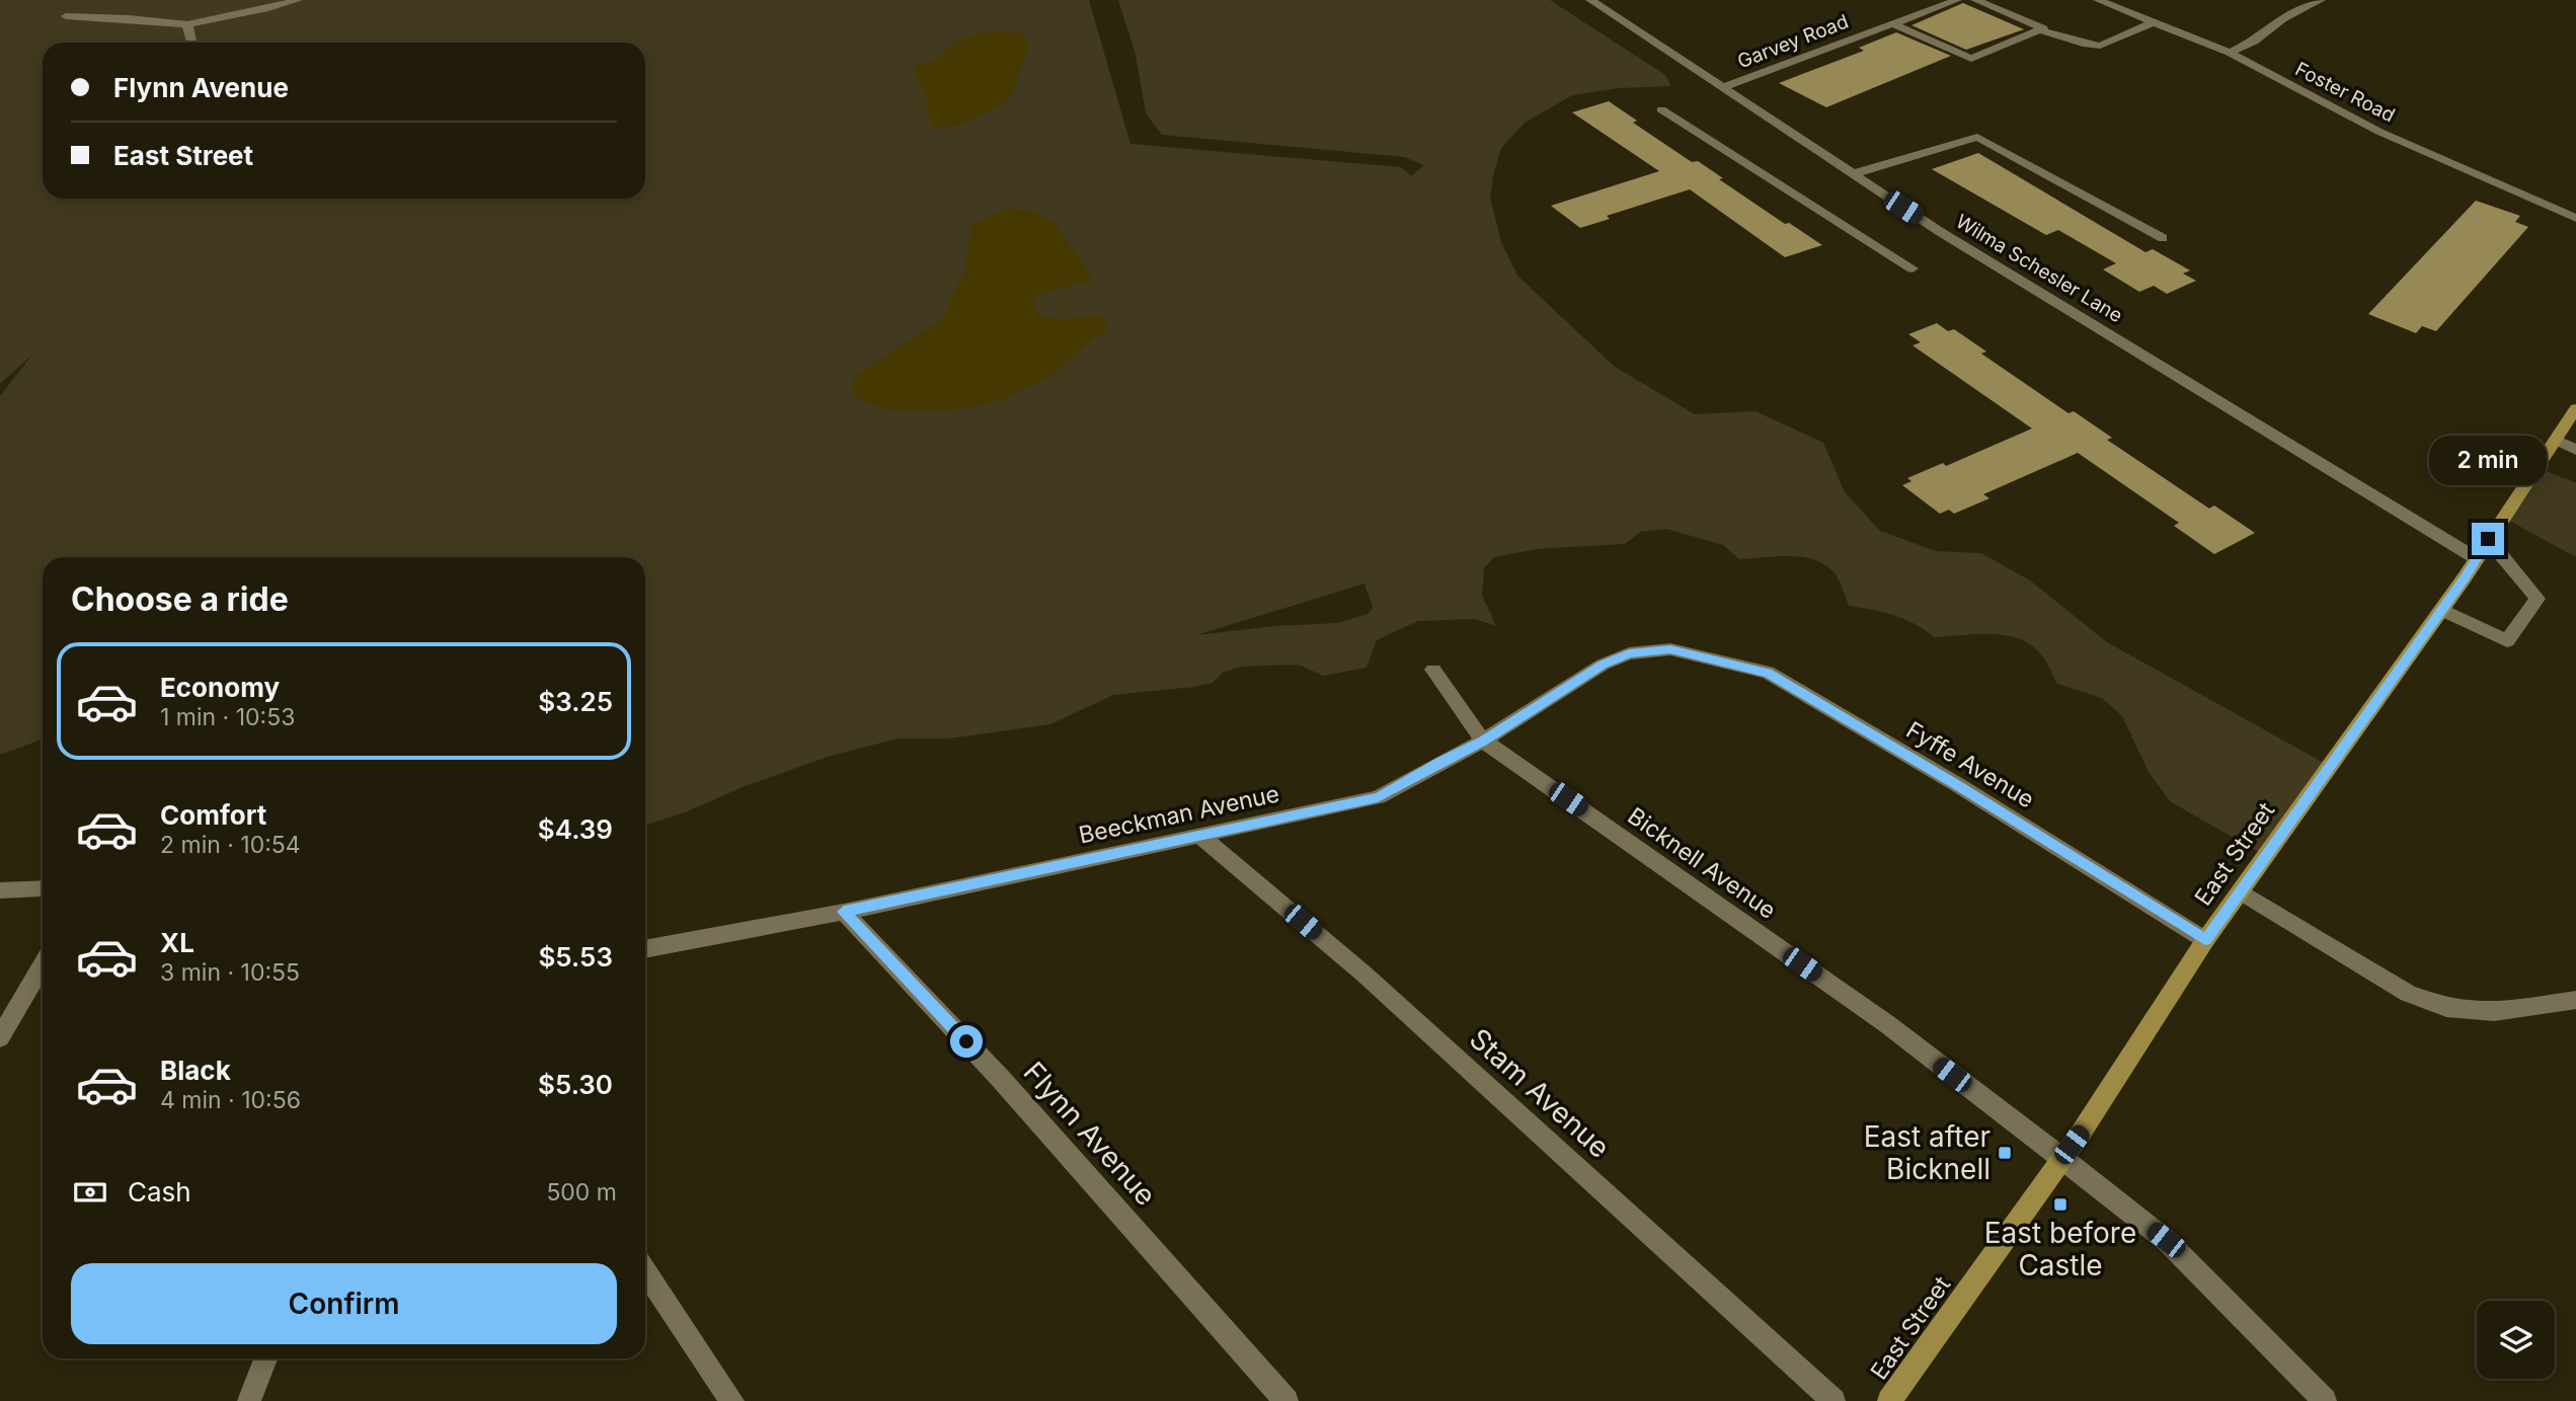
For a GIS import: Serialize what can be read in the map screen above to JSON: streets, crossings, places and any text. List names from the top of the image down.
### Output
{
  "streets": {
    "main road": ["East Street"],
    "street": [
      "Garvey Road",
      "Foster Road",
      "Wilma Schesler Lane",
      "Fyffe Avenue",
      "Beeckman Avenue",
      "Bicknell Avenue",
      "Stam Avenue",
      "Flynn Avenue"
    ]
  },
  "crossings": [
    ["Garvey Road", "Wilma Schesler Lane"],
    ["Wilma Schesler Lane", "East Street"],
    ["Fyffe Avenue", "Beeckman Avenue"],
    ["Fyffe Avenue", "East Street"],
    ["Beeckman Avenue", "Bicknell Avenue"],
    ["Beeckman Avenue", "Stam Avenue"],
    ["Beeckman Avenue", "Flynn Avenue"],
    ["East Street", "Bicknell Avenue"]
  ],
  "places": {
    "transit": ["East after Bicknell", "East before Castle"]
  },
  "page": {
    "banner": ["Flynn Avenue", "East Street"],
    "bubble": "2 min",
    "heading": "Choose a ride",
    "list": [
      {
        "name": "Economy",
        "note": "1 min · 10:53",
        "value": "$3.25"
      },
      {
        "name": "Comfort",
        "note": "2 min · 10:54",
        "value": "$4.39"
      },
      {
        "name": "XL",
        "note": "3 min · 10:55",
        "value": "$5.53"
      },
      {
        "name": "Black",
        "note": "4 min · 10:56",
        "value": "$5.30"
      }
    ],
    "pay": ["Cash", "500 m"],
    "buttons": "Confirm"
  }
}
